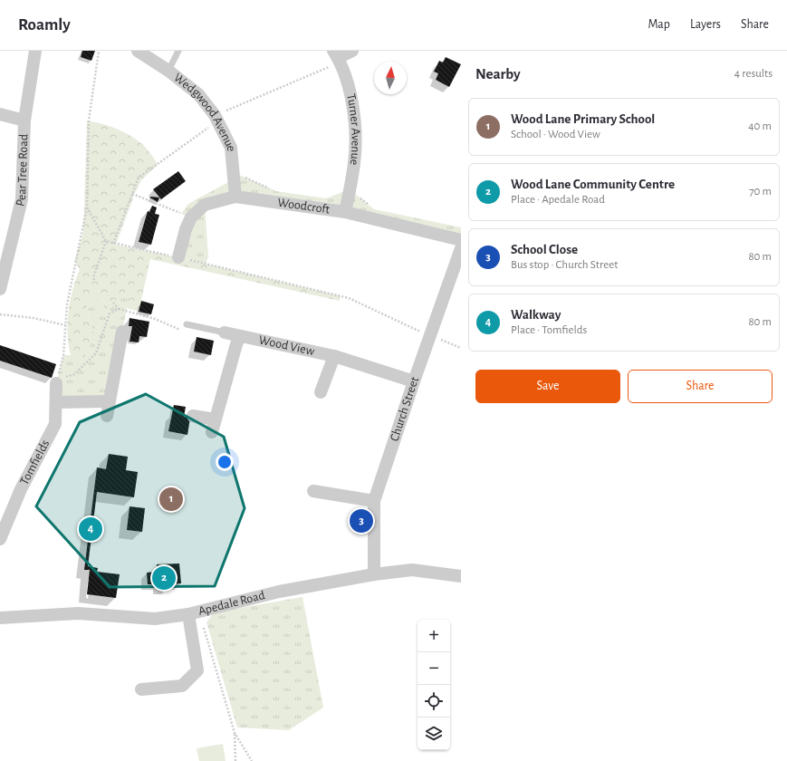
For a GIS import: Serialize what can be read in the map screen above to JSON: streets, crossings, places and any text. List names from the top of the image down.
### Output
{
  "streets": {
    "street": [
      "Wedgwood Avenue",
      "Turner Avenue",
      "Pear Tree Road",
      "Woodcroft",
      "Wood View",
      "Church Street",
      "Tomfields",
      "Apedale Road"
    ]
  },
  "crossings": [
    ["Wedgwood Avenue", "Woodcroft"],
    ["Turner Avenue", "Woodcroft"],
    ["Wood View", "Church Street"],
    ["Church Street", "Apedale Road"]
  ],
  "north": "top",
  "page": {
    "header": "Roamly",
    "nav": ["Map", "Layers", "Share"],
    "heading": ["Nearby", "4 results"],
    "list": [
      {
        "mark": "1",
        "name": "Wood Lane Primary School",
        "note": "School · Wood View",
        "value": "40 m"
      },
      {
        "mark": "2",
        "name": "Wood Lane Community Centre",
        "note": "Place · Apedale Road",
        "value": "70 m"
      },
      {
        "mark": "3",
        "name": "School Close",
        "note": "Bus stop · Church Street",
        "value": "80 m"
      },
      {
        "mark": "4",
        "name": "Walkway",
        "note": "Place · Tomfields",
        "value": "80 m"
      }
    ],
    "buttons": ["Save", "Share"],
    "pins": [
      "1",
      "3",
      "4",
      "2"
    ],
    "map_buttons": ["+", "−"]
  }
}
